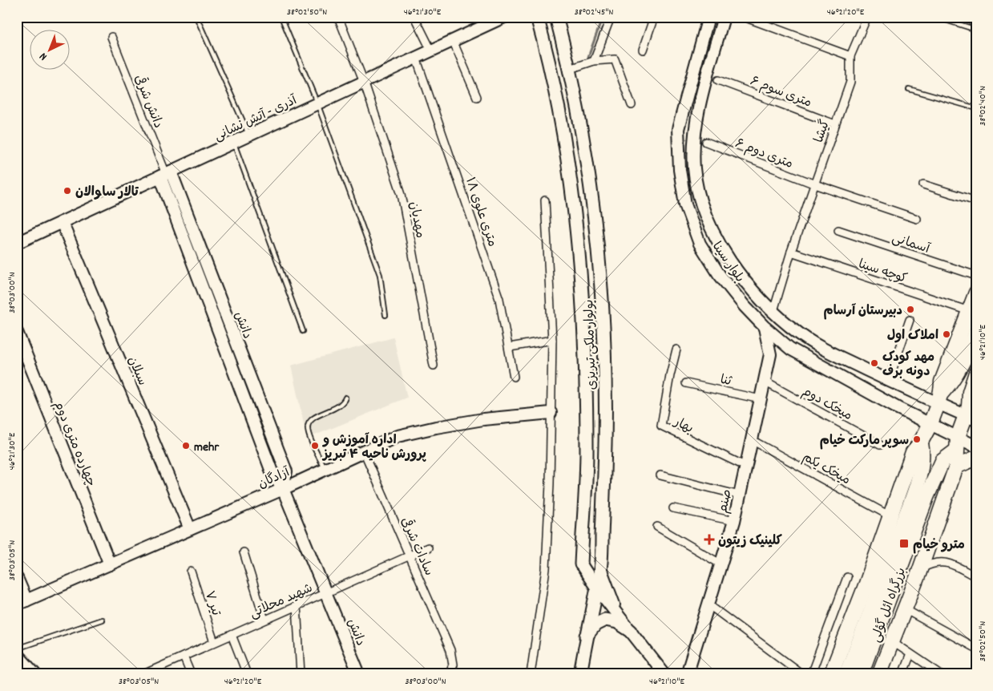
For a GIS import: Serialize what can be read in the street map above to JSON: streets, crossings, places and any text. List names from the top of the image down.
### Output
{
  "streets": {
    "highway": ["بزرگراه ائل گؤلی"],
    "main road": ["بولوار ملکی تبریزی"],
    "street": [
      "۶ متری سوم",
      "دانش شرقی",
      "آذرى - آتش نشانى",
      "گیشا",
      "۶ متری دوم",
      "۱۸ متری علوی",
      "مهدیان",
      "آسمانی",
      "بلوار سینا",
      "کوچه سینا",
      "دانش",
      "سبلان",
      "ثنا",
      "میخک دوم",
      "بهار",
      "چهارده متری دوم",
      "میخک یکم",
      "آزادگان",
      "صنم",
      "سادات شرقی",
      "شهید محلاتی",
      "۷ تیر"
    ]
  },
  "crossings": [
    ["۶ متری سوم", "گیشا"],
    ["دانش شرقی", "آذرى - آتش نشانى"],
    ["دانش شرقی", "دانش"],
    ["آذرى - آتش نشانى", "۱۸ متری علوی"],
    ["آذرى - آتش نشانى", "مهدیان"],
    ["آذرى - آتش نشانى", "دانش"],
    ["آذرى - آتش نشانى", "سبلان"],
    ["گیشا", "۶ متری دوم"],
    ["گیشا", "بلوار سینا"],
    ["گیشا", "کوچه سینا"],
    ["بلوار سینا", "بزرگراه ائل گؤلی"],
    ["دانش", "آزادگان"],
    ["دانش", "شهید محلاتی"],
    ["سبلان", "آزادگان"],
    ["ثنا", "صنم"],
    ["میخک دوم", "صنم"],
    ["بهار", "صنم"],
    ["چهارده متری دوم", "آزادگان"],
    ["میخک یکم", "صنم"],
    ["آزادگان", "سادات شرقی"],
    ["سادات شرقی", "شهید محلاتی"],
    ["شهید محلاتی", "۷ تیر"]
  ],
  "places": {
    "other": [
      "تالار ساوالان",
      "دبیرستان آرسام",
      "املاک اول",
      "مهد کودک دونه برف",
      "سوپر مارکت خیام",
      "mehr",
      "اداره آموزش و پرورش ناحیه ۴ تبریز"
    ],
    "health": ["کلینیک زیتون"],
    "transit": ["مترو خیام"]
  },
  "north": "bottom left",
  "coordinates": [
    "38°02'50\"N",
    "46°21'30\"E",
    "38°02'45\"N",
    "46°21'20\"E",
    "38°02'40\"N",
    "38°03'00\"N",
    "46°21'10\"E",
    "38°03'05\"N"
  ]
}
